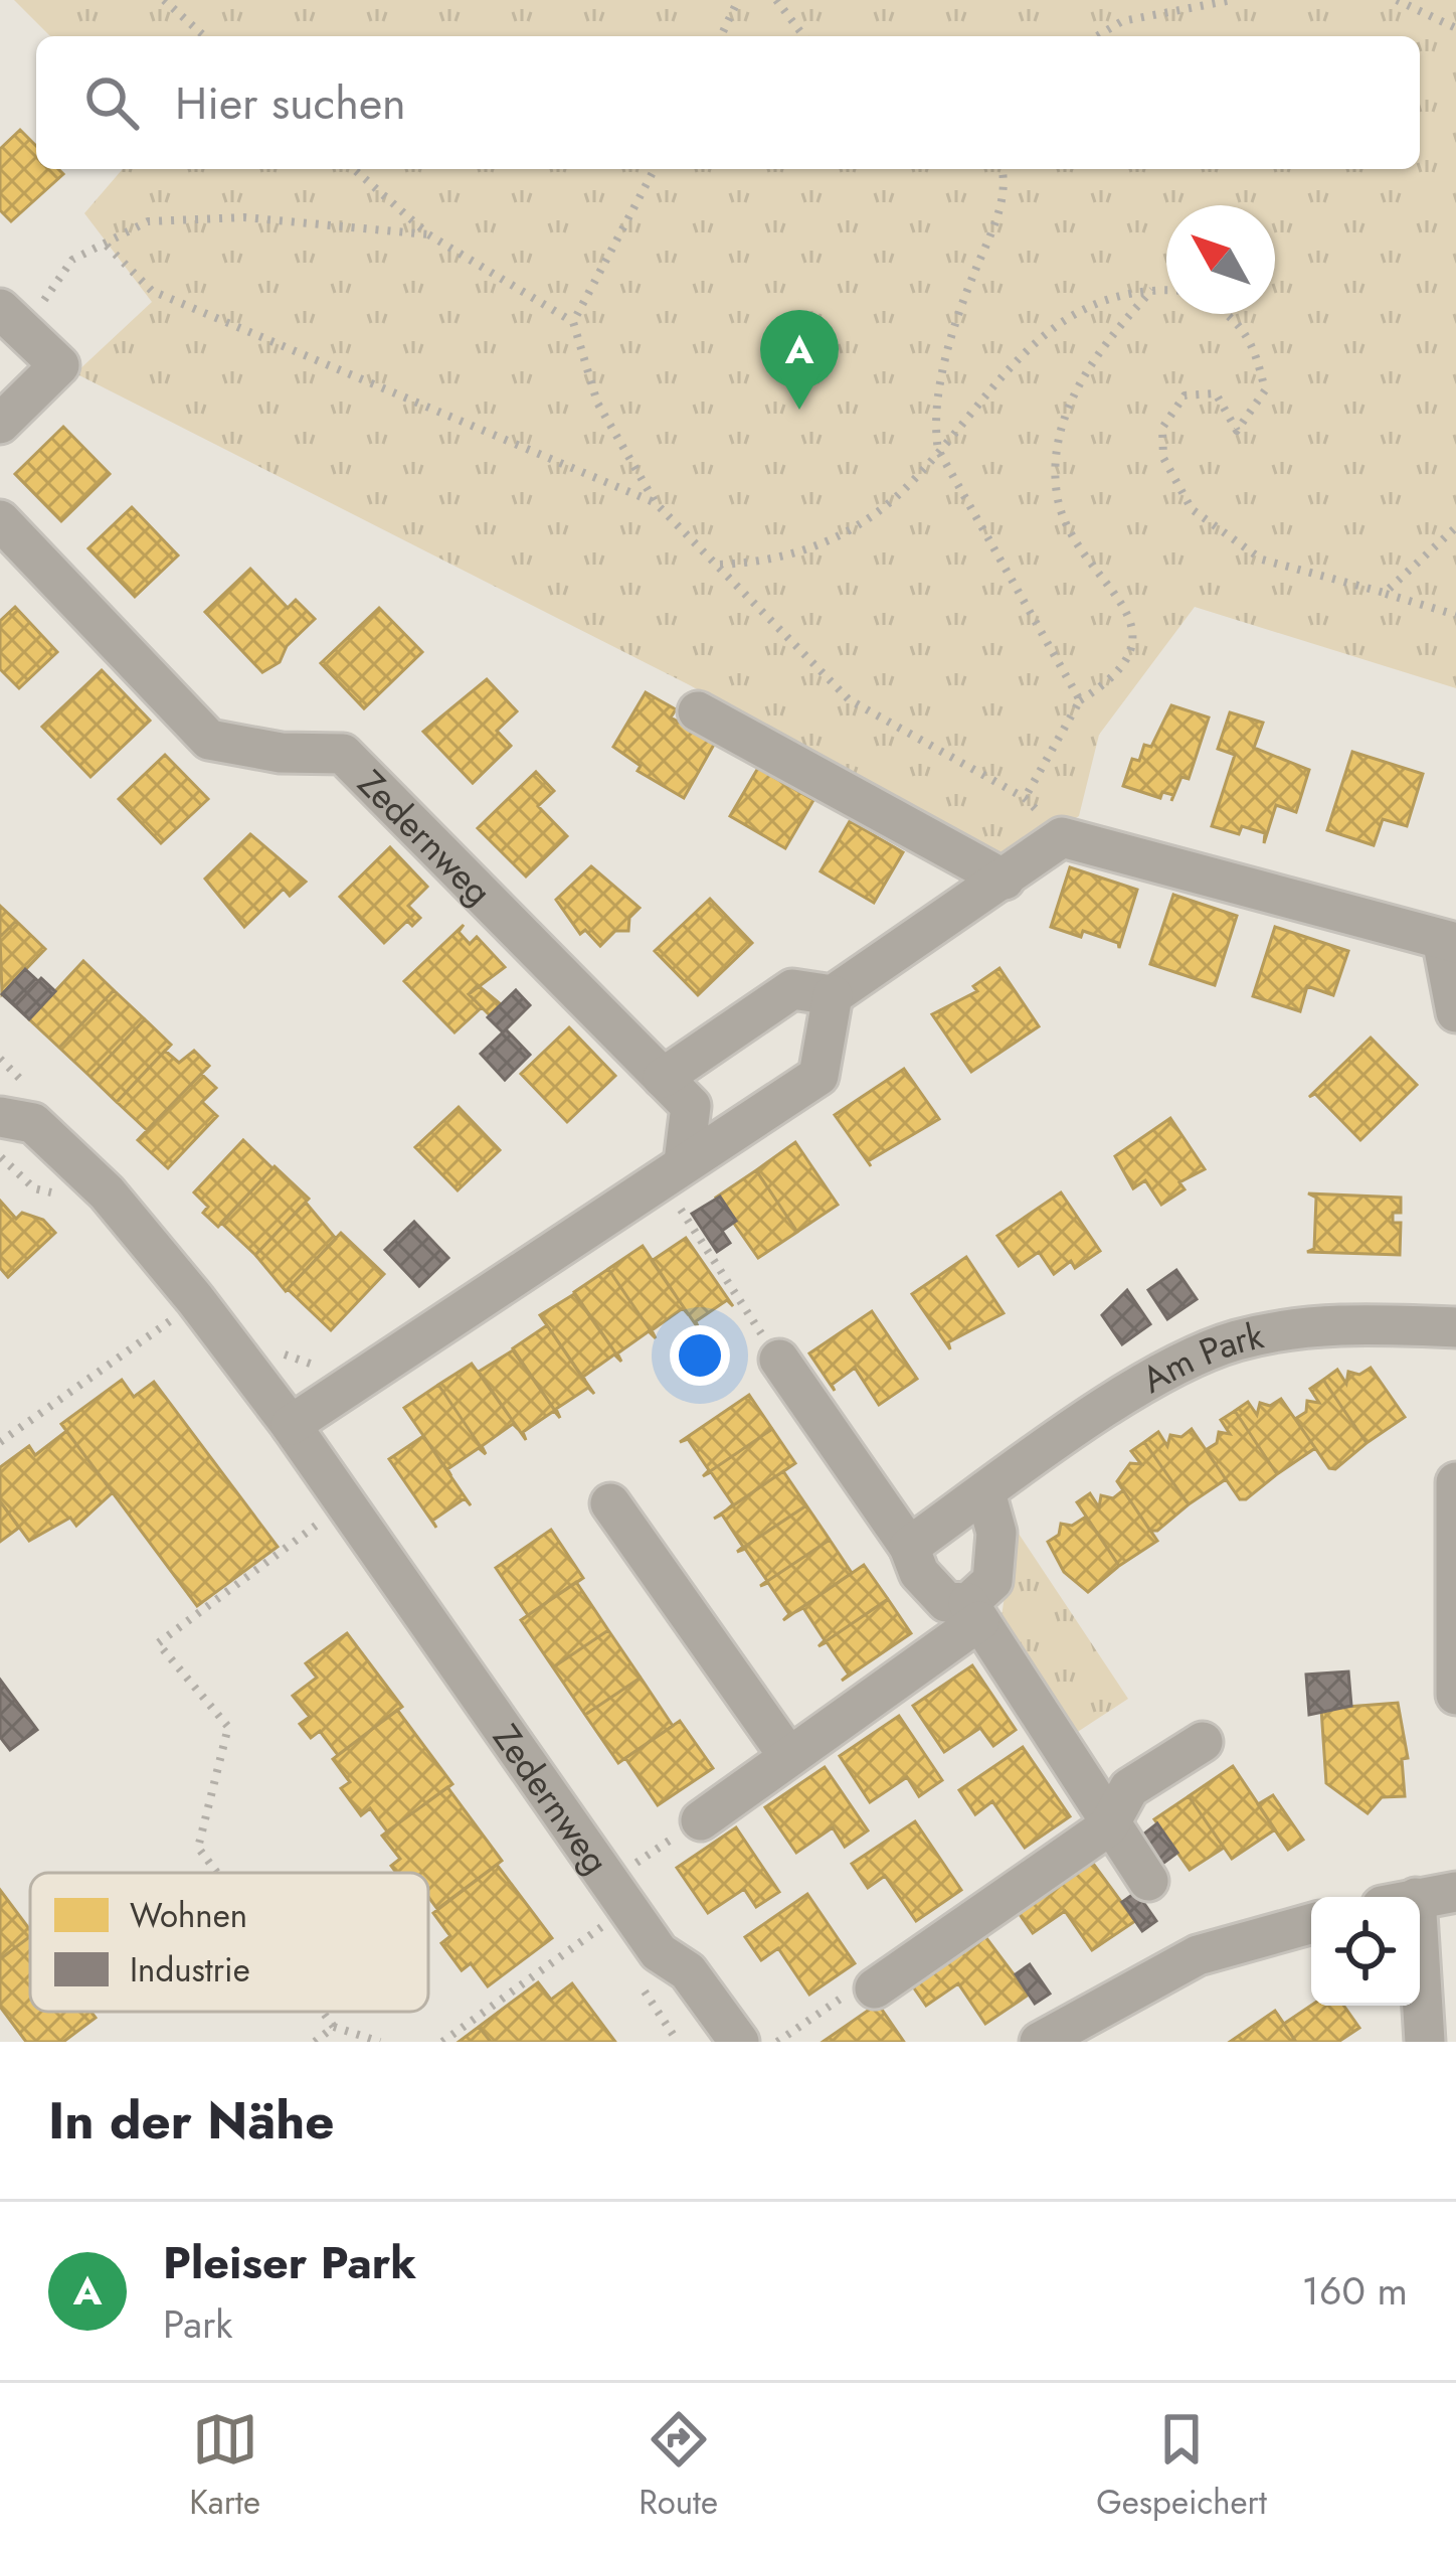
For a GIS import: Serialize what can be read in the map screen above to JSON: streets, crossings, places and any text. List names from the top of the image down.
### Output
{
  "streets": {
    "street": ["Zedernweg", "Am Park"]
  },
  "legend": ["Wohnen", "Industrie"],
  "north": "top left",
  "page": {
    "search": "Hier suchen",
    "pins": "A",
    "heading": "In der Nähe",
    "list": [
      {
        "mark": "A",
        "name": "Pleiser Park",
        "note": "Park",
        "value": "160 m"
      }
    ],
    "nav": ["Karte", "Route", "Gespeichert"]
  }
}
